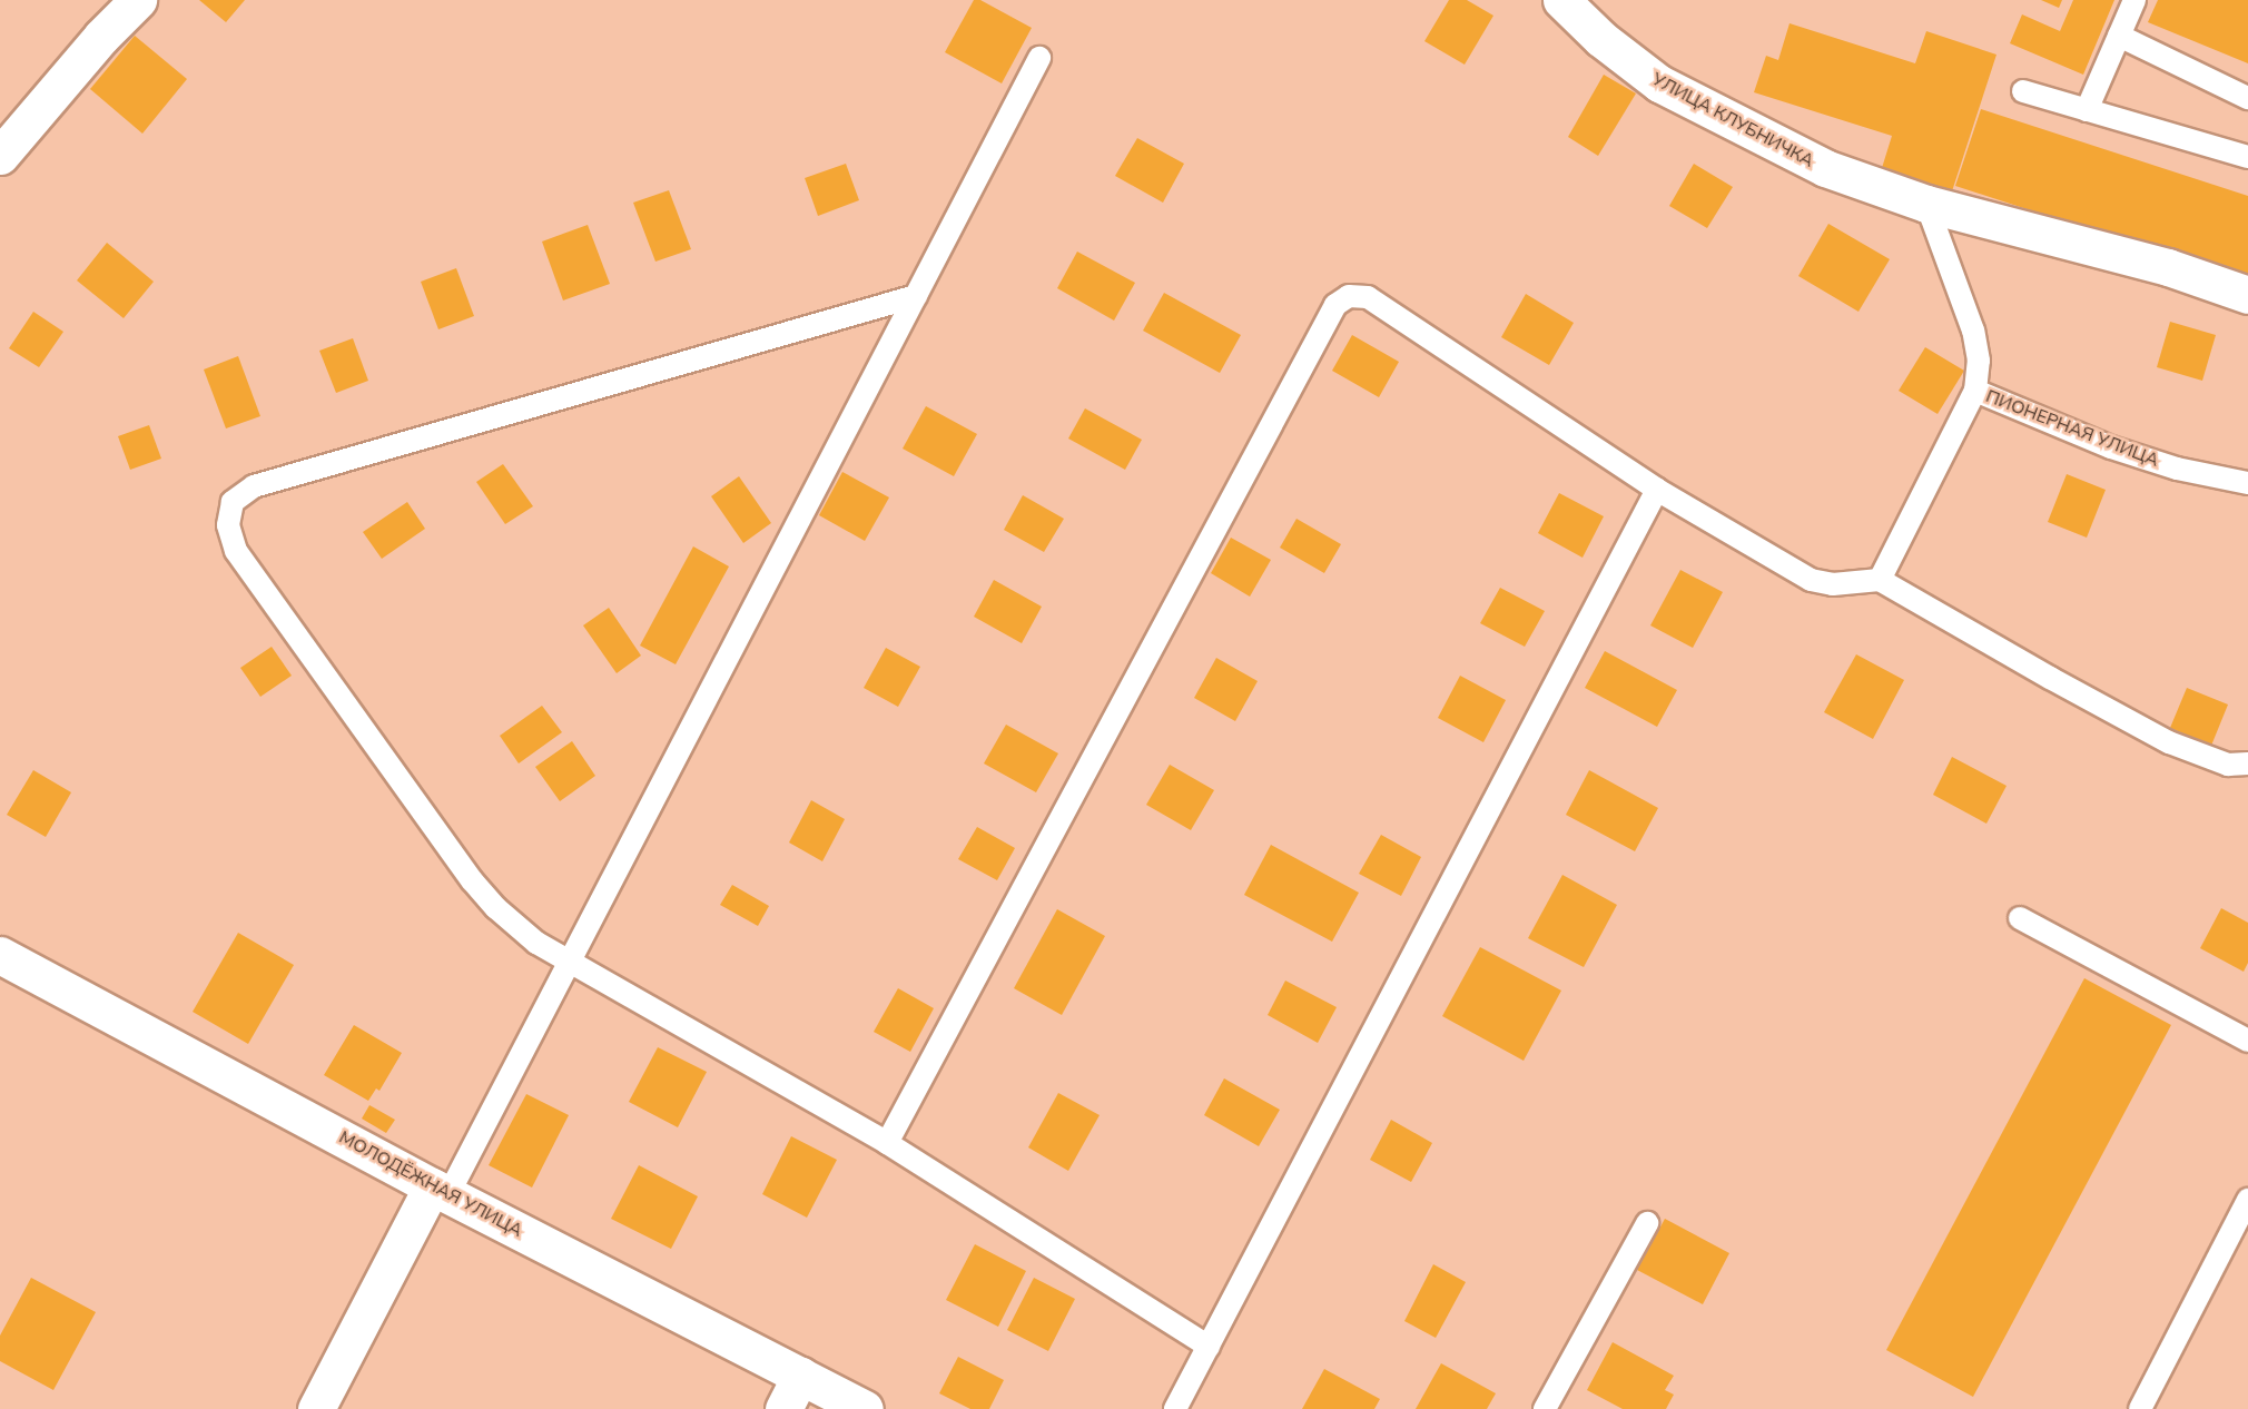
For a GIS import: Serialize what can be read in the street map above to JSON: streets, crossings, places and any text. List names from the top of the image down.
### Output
{
  "streets": {
    "street": ["УЛИЦА КЛУБНИЧКА", "МОЛОДЁЖНАЯ УЛИЦА"],
    "lane": ["ПИОНЕРНАЯ УЛИЦА"]
  }
}
